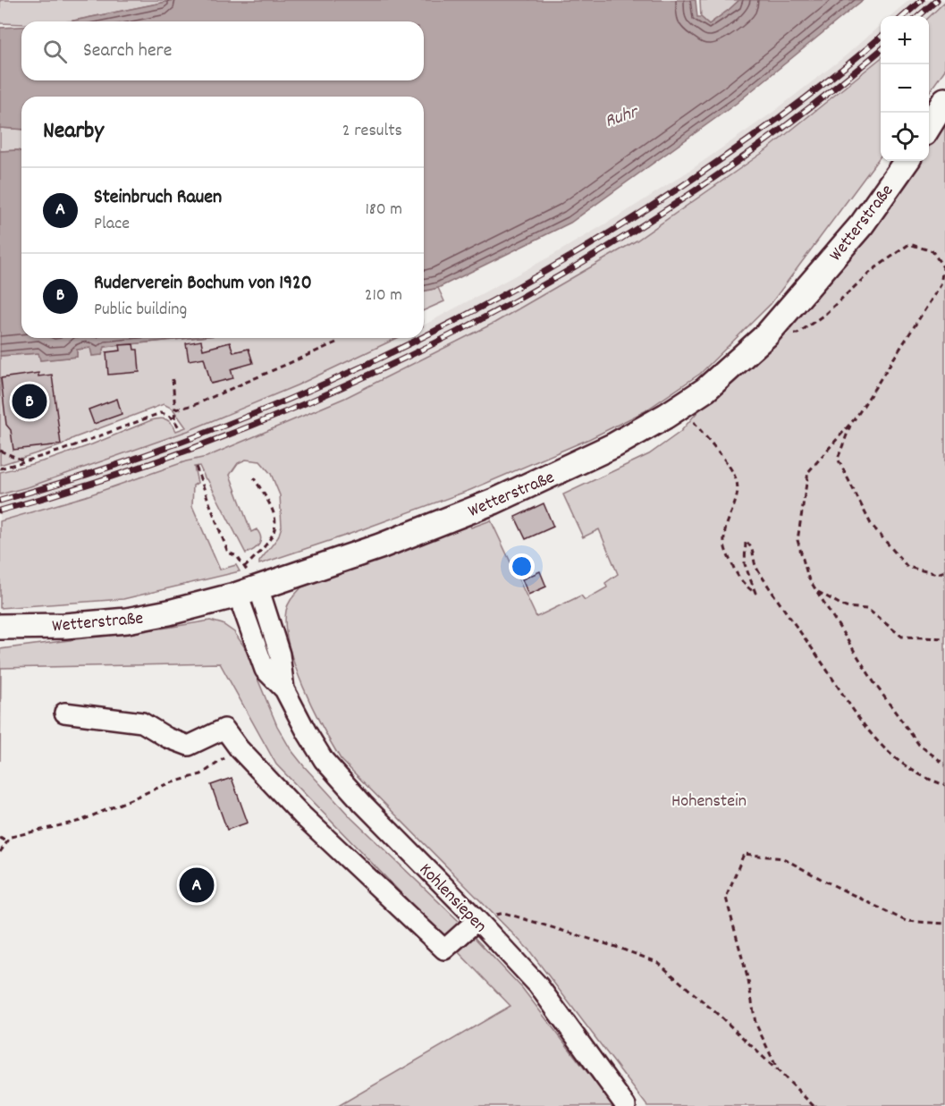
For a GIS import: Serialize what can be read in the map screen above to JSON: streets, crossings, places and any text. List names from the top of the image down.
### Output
{
  "streets": {
    "main road": ["Wetterstraße"],
    "street": ["Kohlensiepen"]
  },
  "crossings": [
    ["Wetterstraße", "Kohlensiepen"]
  ],
  "water": ["Ruhr"],
  "parks": ["Hohenstein"],
  "page": {
    "map_buttons": ["+", "−"],
    "search": "Search here",
    "heading": ["Nearby", "2 results"],
    "list": [
      {
        "mark": "A",
        "name": "Steinbruch Rauen",
        "note": "Place",
        "value": "180 m"
      },
      {
        "mark": "B",
        "name": "Ruderverein Bochum von 1920",
        "note": "Public building",
        "value": "210 m"
      }
    ],
    "pins": ["B", "A"]
  }
}
